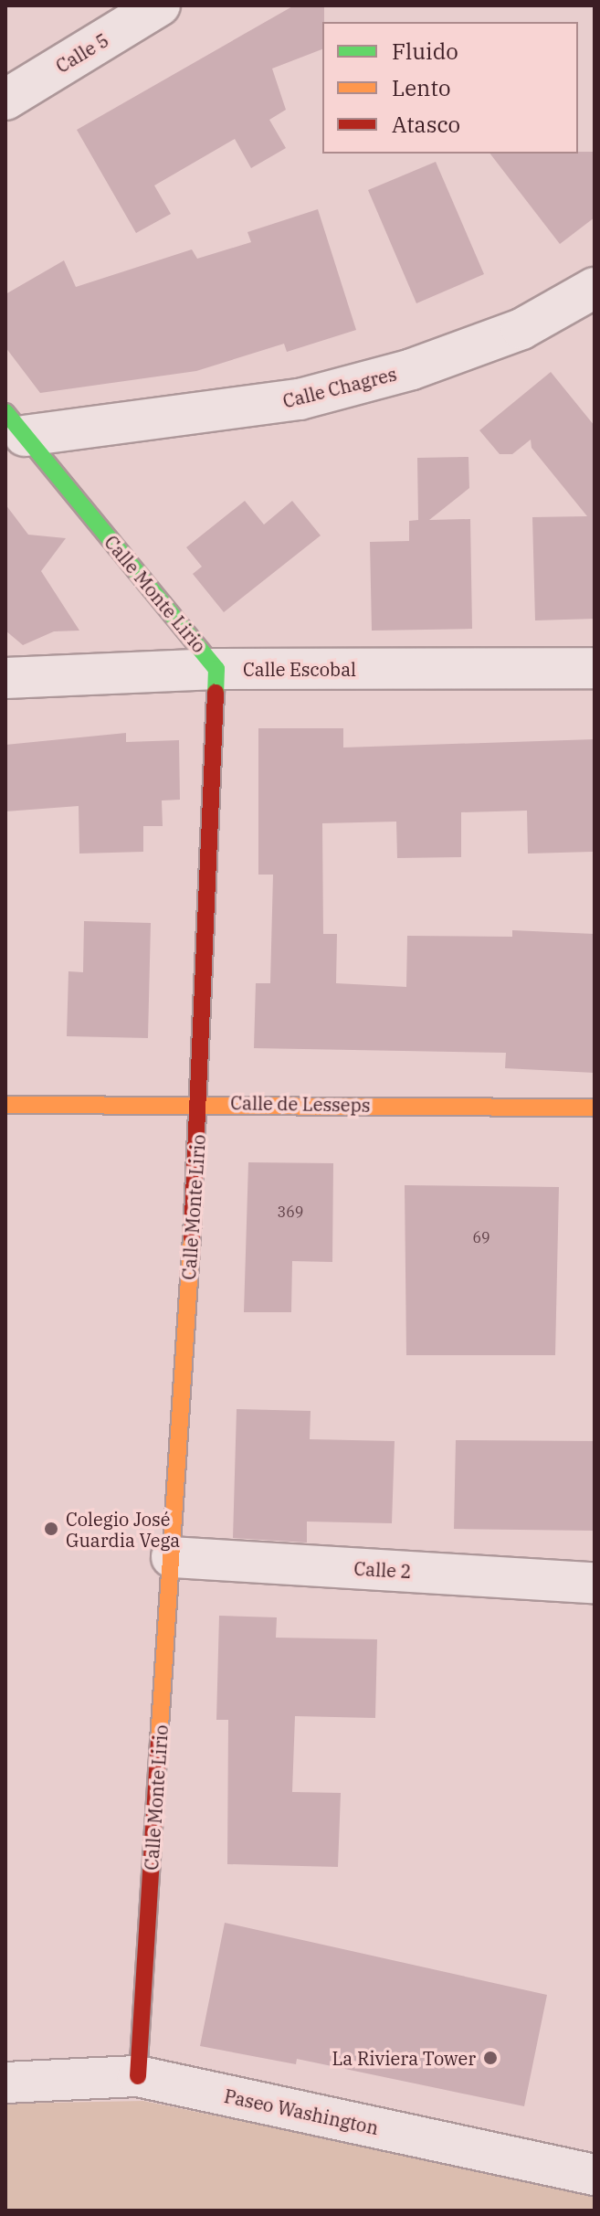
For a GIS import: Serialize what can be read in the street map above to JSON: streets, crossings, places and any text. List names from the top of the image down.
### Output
{
  "streets": {
    "street": [
      "Calle 5",
      "Calle Chagres",
      "Calle Monte Lirio",
      "Calle Escobal",
      "Calle de Lesseps",
      "Calle 2",
      "Paseo Washington"
    ]
  },
  "crossings": [
    ["Calle Chagres", "Calle Monte Lirio"],
    ["Calle Monte Lirio", "Calle Escobal"],
    ["Calle Monte Lirio", "Calle de Lesseps"],
    ["Calle Monte Lirio", "Calle 2"],
    ["Calle Monte Lirio", "Paseo Washington"]
  ],
  "places": ["Colegio José Guardia Vega", "La Riviera Tower"],
  "house_numbers": ["369", "69"],
  "legend": ["Fluido", "Lento", "Atasco"]
}
